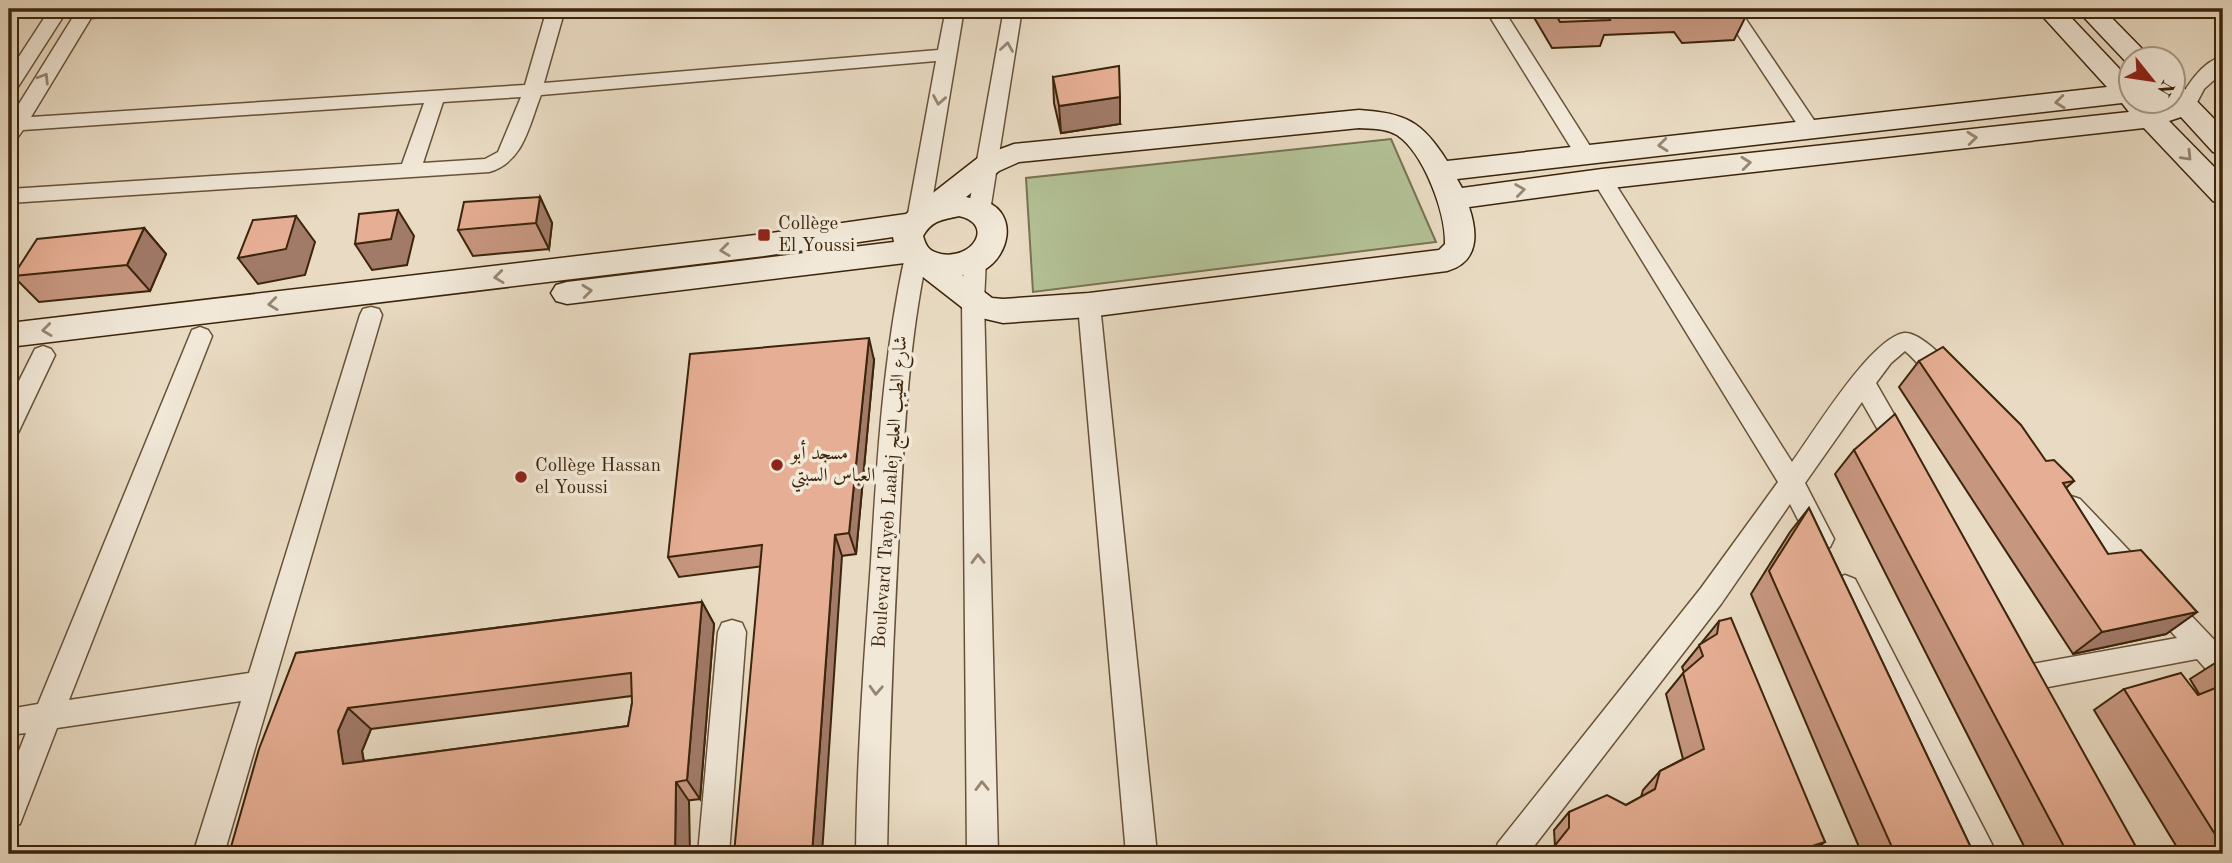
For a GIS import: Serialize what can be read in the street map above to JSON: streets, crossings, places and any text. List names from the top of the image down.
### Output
{
  "streets": {
    "street": ["Boulevard Tayeb Laalej شارع الطيب العلج"]
  },
  "places": {
    "transit": ["Collège El Youssi"],
    "other": ["مسجد أبو العباس السبتي", "Collège Hassan el Youssi"]
  },
  "north": "bottom right"
}
